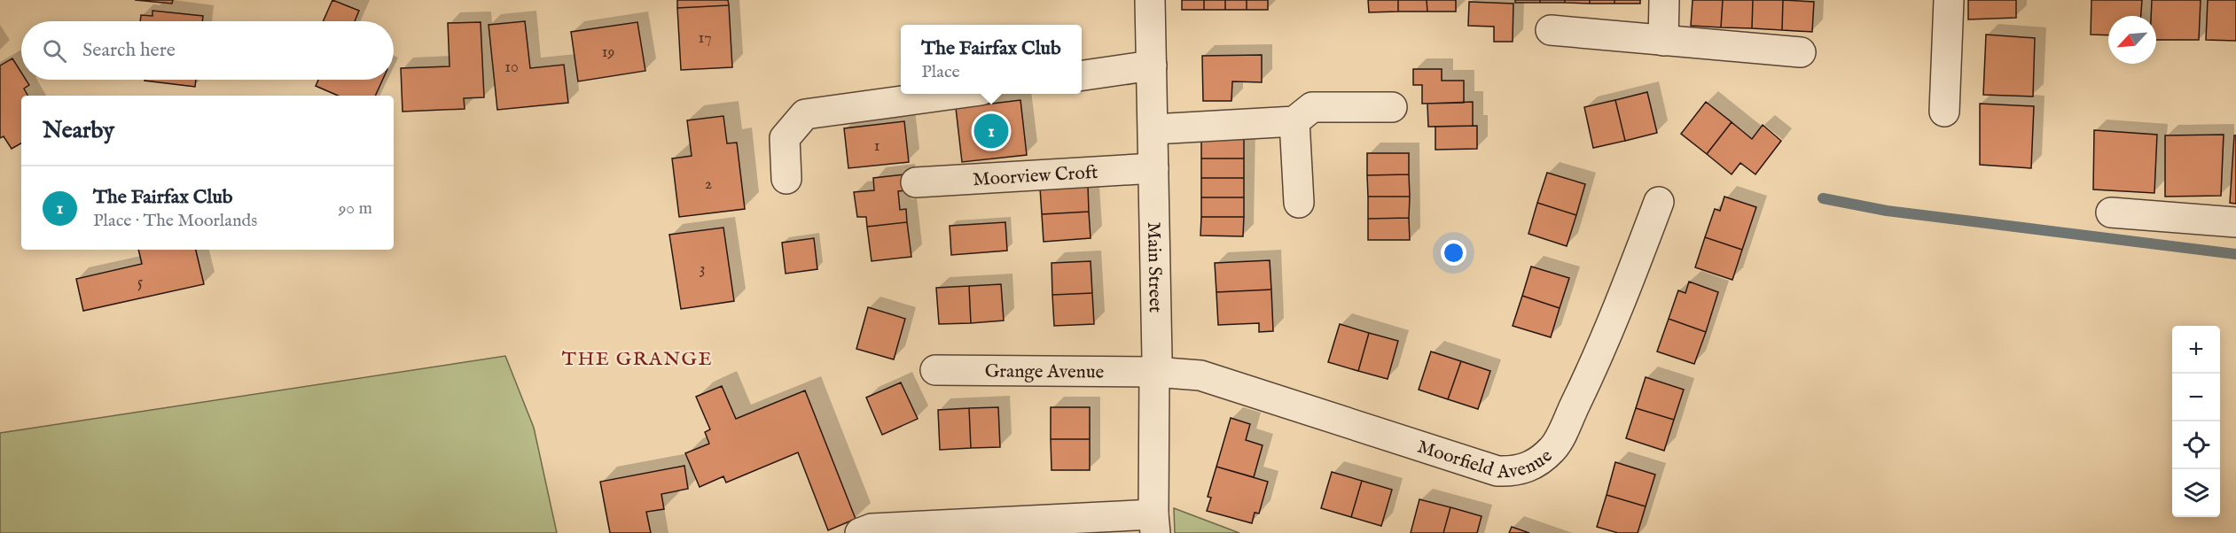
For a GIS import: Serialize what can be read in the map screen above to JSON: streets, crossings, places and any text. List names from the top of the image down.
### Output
{
  "streets": {
    "street": [
      "Moorview Croft",
      "Main Street",
      "Grange Avenue",
      "Moorfield Avenue"
    ]
  },
  "crossings": [
    ["Moorview Croft", "Main Street"],
    ["Main Street", "Grange Avenue"],
    ["Main Street", "Moorfield Avenue"],
    ["Grange Avenue", "Moorfield Avenue"]
  ],
  "districts": ["THE GRANGE"],
  "house_numbers": [
    "17",
    "19",
    "10",
    "1",
    "2",
    "3",
    "5"
  ],
  "north": "bottom left",
  "page": {
    "search": "Search here",
    "popup": ["The Fairfax Club", "Place"],
    "heading": "Nearby",
    "pins": "1",
    "list": [
      {
        "mark": "1",
        "name": "The Fairfax Club",
        "note": "Place · The Moorlands",
        "value": "90 m"
      }
    ],
    "map_buttons": ["+", "−"]
  }
}
